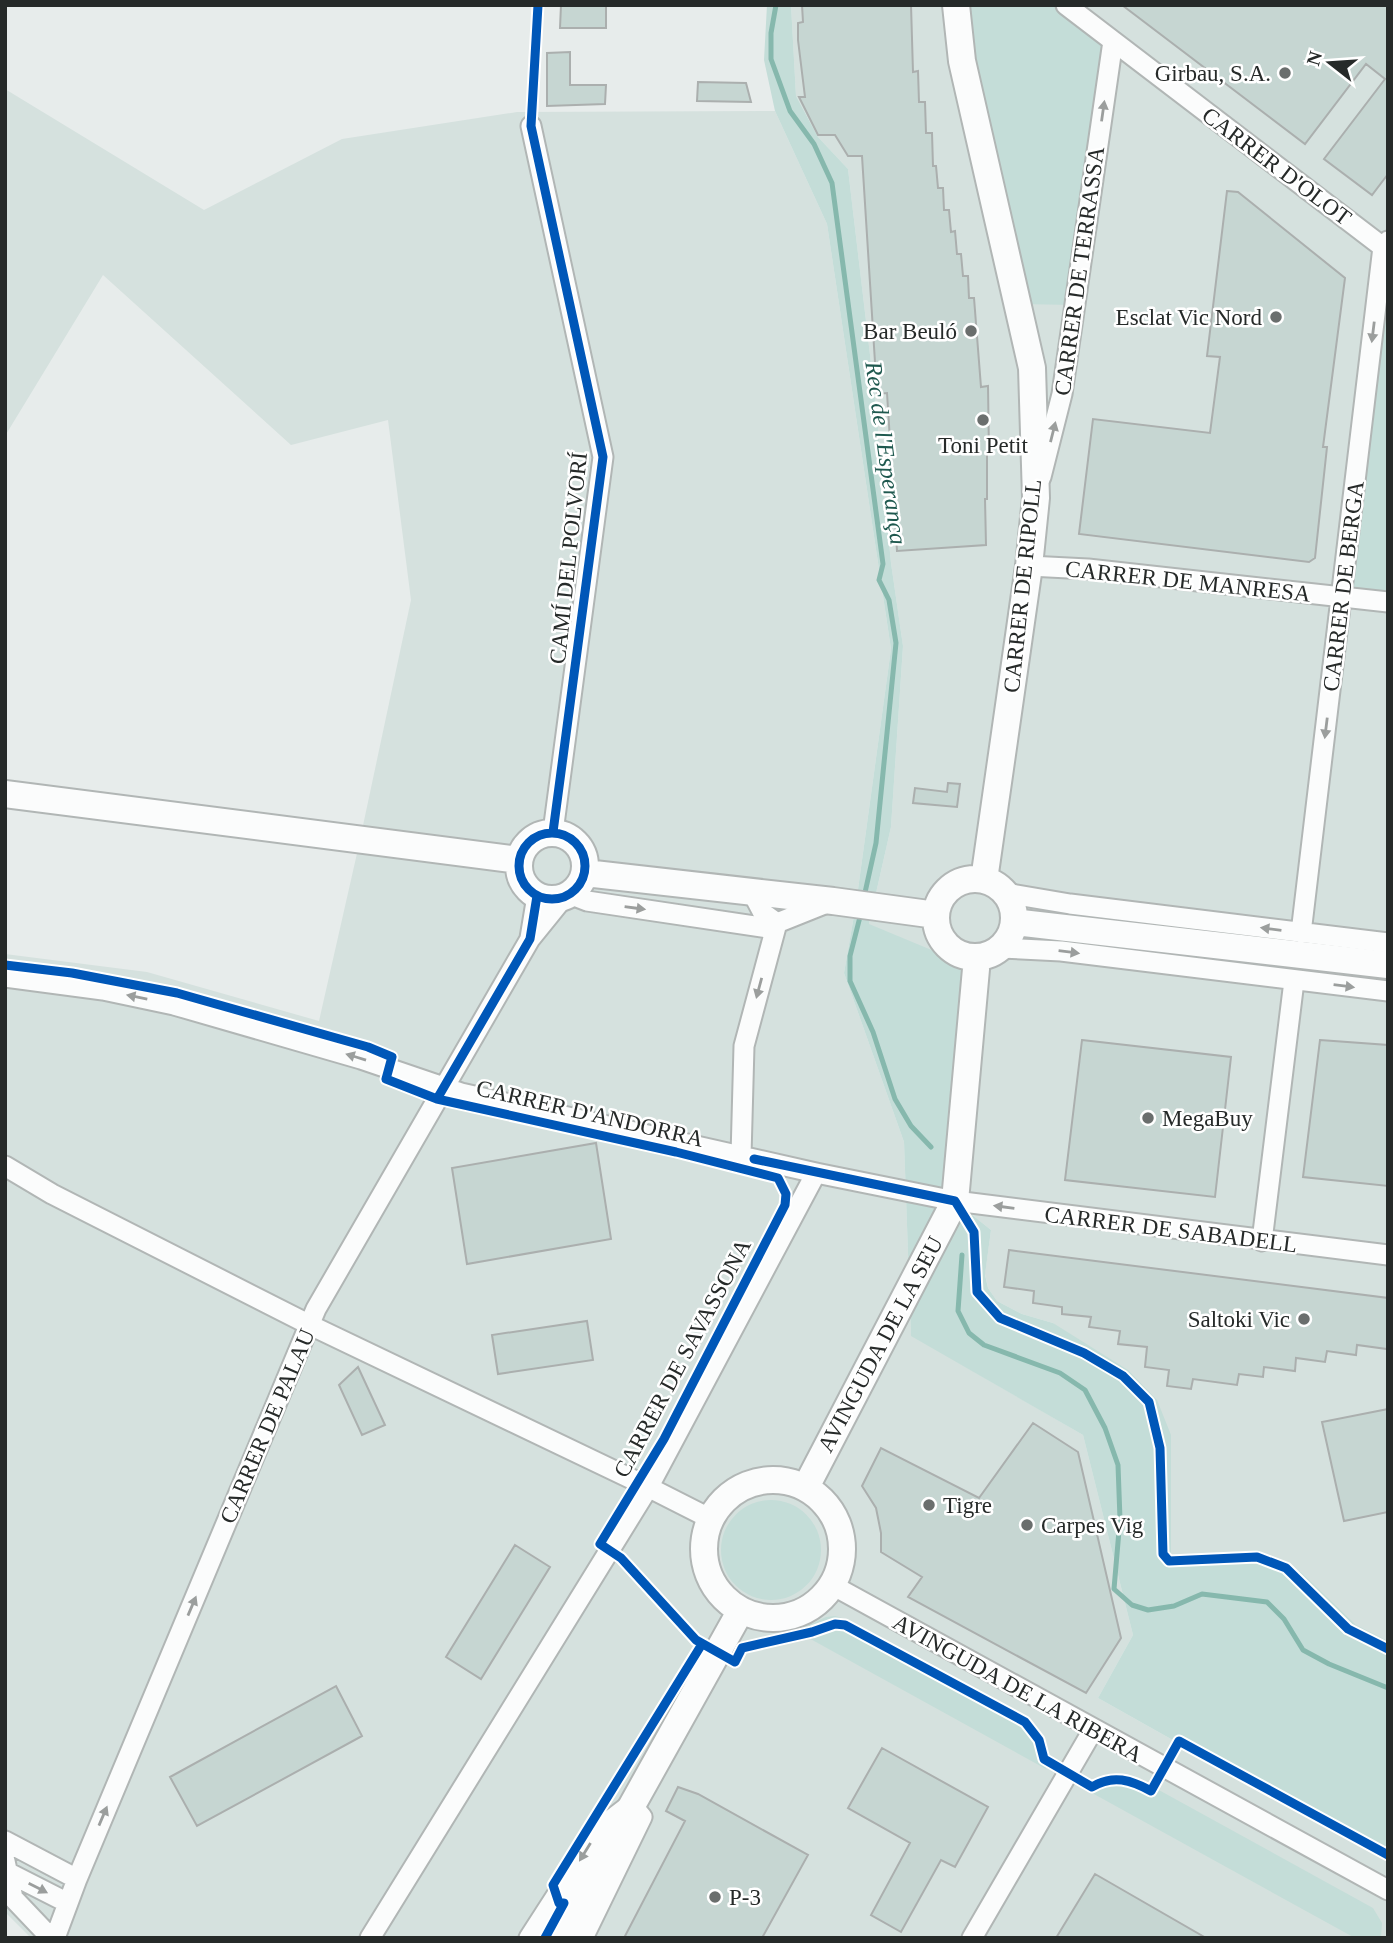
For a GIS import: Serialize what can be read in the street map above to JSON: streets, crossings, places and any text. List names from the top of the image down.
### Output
{
  "streets": {
    "street": [
      "CARRER D'OLOT",
      "CARRER DE TERRASSA",
      "CAMÍ DEL POLVORÍ",
      "CARRER DE MANRESA",
      "CARRER DE RIPOLL",
      "CARRER DE BERGA",
      "CARRER D'ANDORRA",
      "CARRER DE SABADELL",
      "AVINGUDA DE LA SEU",
      "CARRER DE SAVASSONA",
      "CARRER DE PALAU",
      "AVINGUDA DE LA RIBERA"
    ]
  },
  "crossings": [
    ["CARRER D'OLOT", "CARRER DE TERRASSA"],
    ["CARRER D'OLOT", "CARRER DE BERGA"],
    ["CARRER DE TERRASSA", "CARRER DE RIPOLL"],
    ["CAMÍ DEL POLVORÍ", "CARRER DE PALAU"],
    ["CARRER DE MANRESA", "CARRER DE RIPOLL"],
    ["CARRER DE MANRESA", "CARRER DE BERGA"],
    ["CARRER D'ANDORRA", "CARRER DE SABADELL"],
    ["CARRER D'ANDORRA", "AVINGUDA DE LA SEU"],
    ["CARRER D'ANDORRA", "CARRER DE SAVASSONA"],
    ["CARRER D'ANDORRA", "CARRER DE PALAU"],
    ["CARRER DE SABADELL", "AVINGUDA DE LA SEU"],
    ["AVINGUDA DE LA SEU", "AVINGUDA DE LA RIBERA"]
  ],
  "one_way": [
    "CARRER DE TERRASSA",
    "CARRER DE BERGA",
    "CARRER D'ANDORRA",
    "CARRER DE SABADELL",
    "CARRER DE PALAU"
  ],
  "water": ["Rec de l'Esperança"],
  "places": [
    "Girbau, S.A.",
    "Esclat Vic Nord",
    "Bar Beuló",
    "Toni Petit",
    "MegaBuy",
    "Saltoki Vic",
    "Tigre",
    "Carpes Vig",
    "P-3"
  ],
  "north": "left"
}
